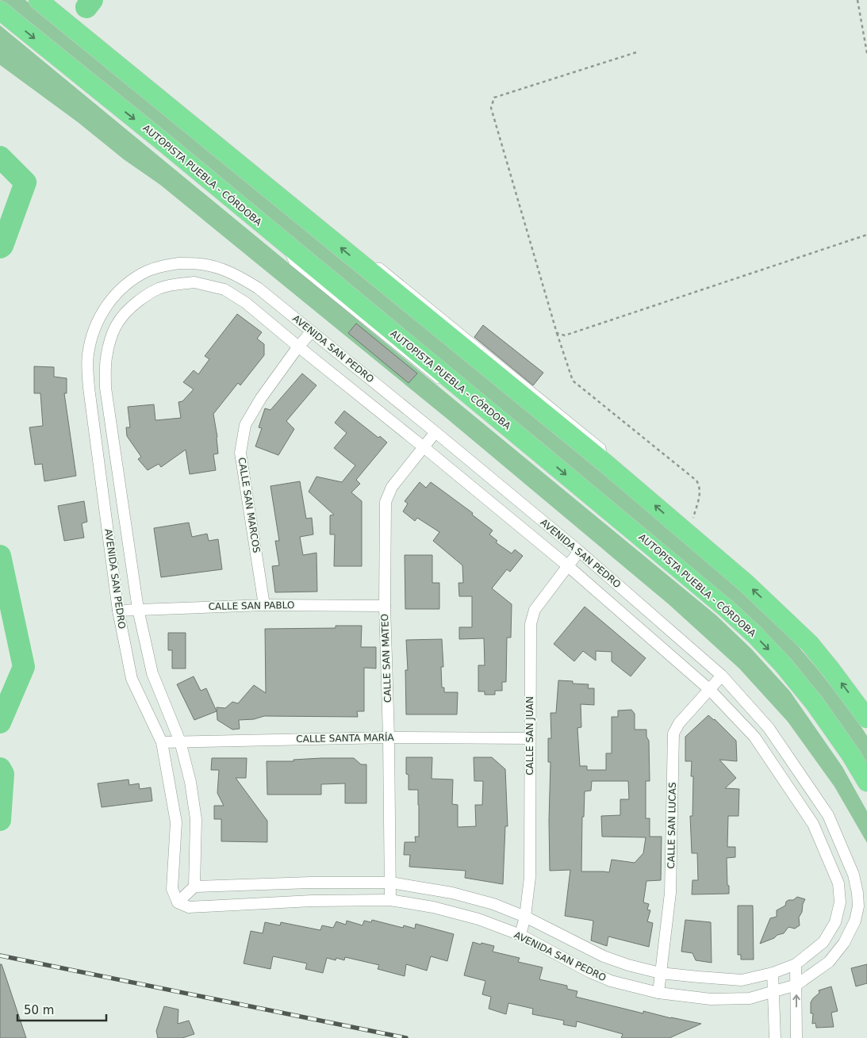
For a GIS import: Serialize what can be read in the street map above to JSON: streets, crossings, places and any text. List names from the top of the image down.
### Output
{
  "streets": {
    "highway": ["AUTOPISTA PUEBLA - CÓRDOBA"],
    "street": [
      "AVENIDA SAN PEDRO",
      "CALLE SAN MARCOS",
      "CALLE SAN PABLO",
      "CALLE SAN MATEO",
      "CALLE SAN JUAN",
      "CALLE SANTA MARÍA",
      "CALLE SAN LUCAS"
    ]
  },
  "crossings": [
    ["AVENIDA SAN PEDRO", "CALLE SAN MARCOS"],
    ["AVENIDA SAN PEDRO", "CALLE SAN PABLO"],
    ["AVENIDA SAN PEDRO", "CALLE SAN MATEO"],
    ["AVENIDA SAN PEDRO", "CALLE SAN JUAN"],
    ["AVENIDA SAN PEDRO", "CALLE SANTA MARÍA"],
    ["AVENIDA SAN PEDRO", "CALLE SAN LUCAS"],
    ["CALLE SAN MARCOS", "CALLE SAN PABLO"],
    ["CALLE SAN PABLO", "CALLE SAN MATEO"],
    ["CALLE SAN MATEO", "CALLE SANTA MARÍA"],
    ["CALLE SAN JUAN", "CALLE SANTA MARÍA"]
  ],
  "scale_bar": "50 m"
}
